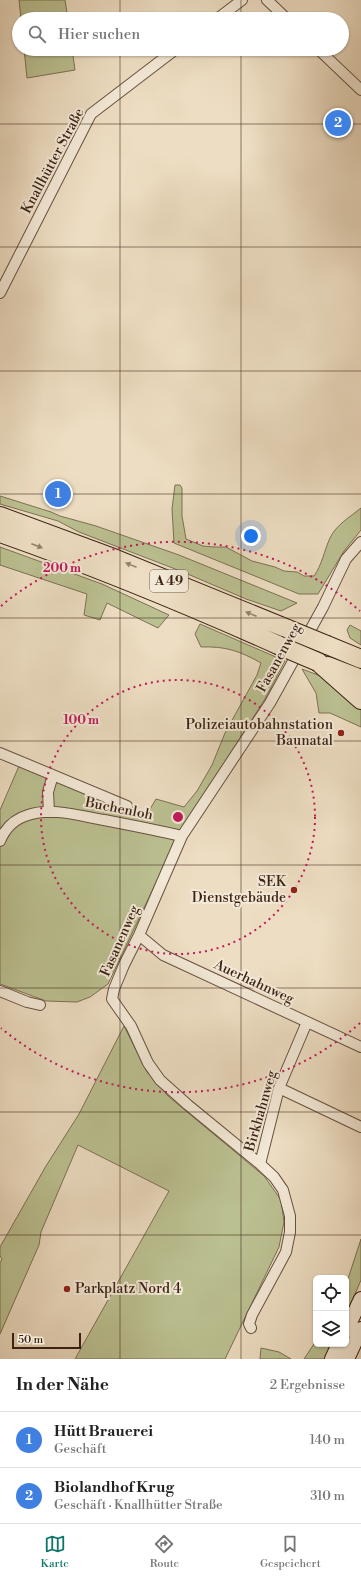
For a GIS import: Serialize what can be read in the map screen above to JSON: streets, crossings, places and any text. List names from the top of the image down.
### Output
{
  "streets": {
    "highway": ["A 49"],
    "street": [
      "Knallhütter Straße",
      "Fasanenweg",
      "Buchenloh",
      "Auerhahnweg",
      "Birkhahnweg"
    ]
  },
  "crossings": [
    ["Fasanenweg", "Buchenloh"],
    ["Fasanenweg", "Auerhahnweg"],
    ["Fasanenweg", "Birkhahnweg"],
    ["Auerhahnweg", "Birkhahnweg"]
  ],
  "places": ["Polizeiautobahnstation Baunatal", "SEK Dienstgebäude", "Parkplatz Nord 4"],
  "scale_bar": "50 m",
  "page": {
    "search": "Hier suchen",
    "pins": ["2", "1"],
    "scale": "50 m",
    "heading": ["In der Nähe", "2 Ergebnisse"],
    "list": [
      {
        "mark": "1",
        "name": "Hütt Brauerei",
        "note": "Geschäft",
        "value": "140 m"
      },
      {
        "mark": "2",
        "name": "Biolandhof Krug",
        "note": "Geschäft · Knallhütter Straße",
        "value": "310 m"
      }
    ],
    "nav": ["Karte", "Route", "Gespeichert"]
  },
  "rings": ["200 m", "100 m"]
}
